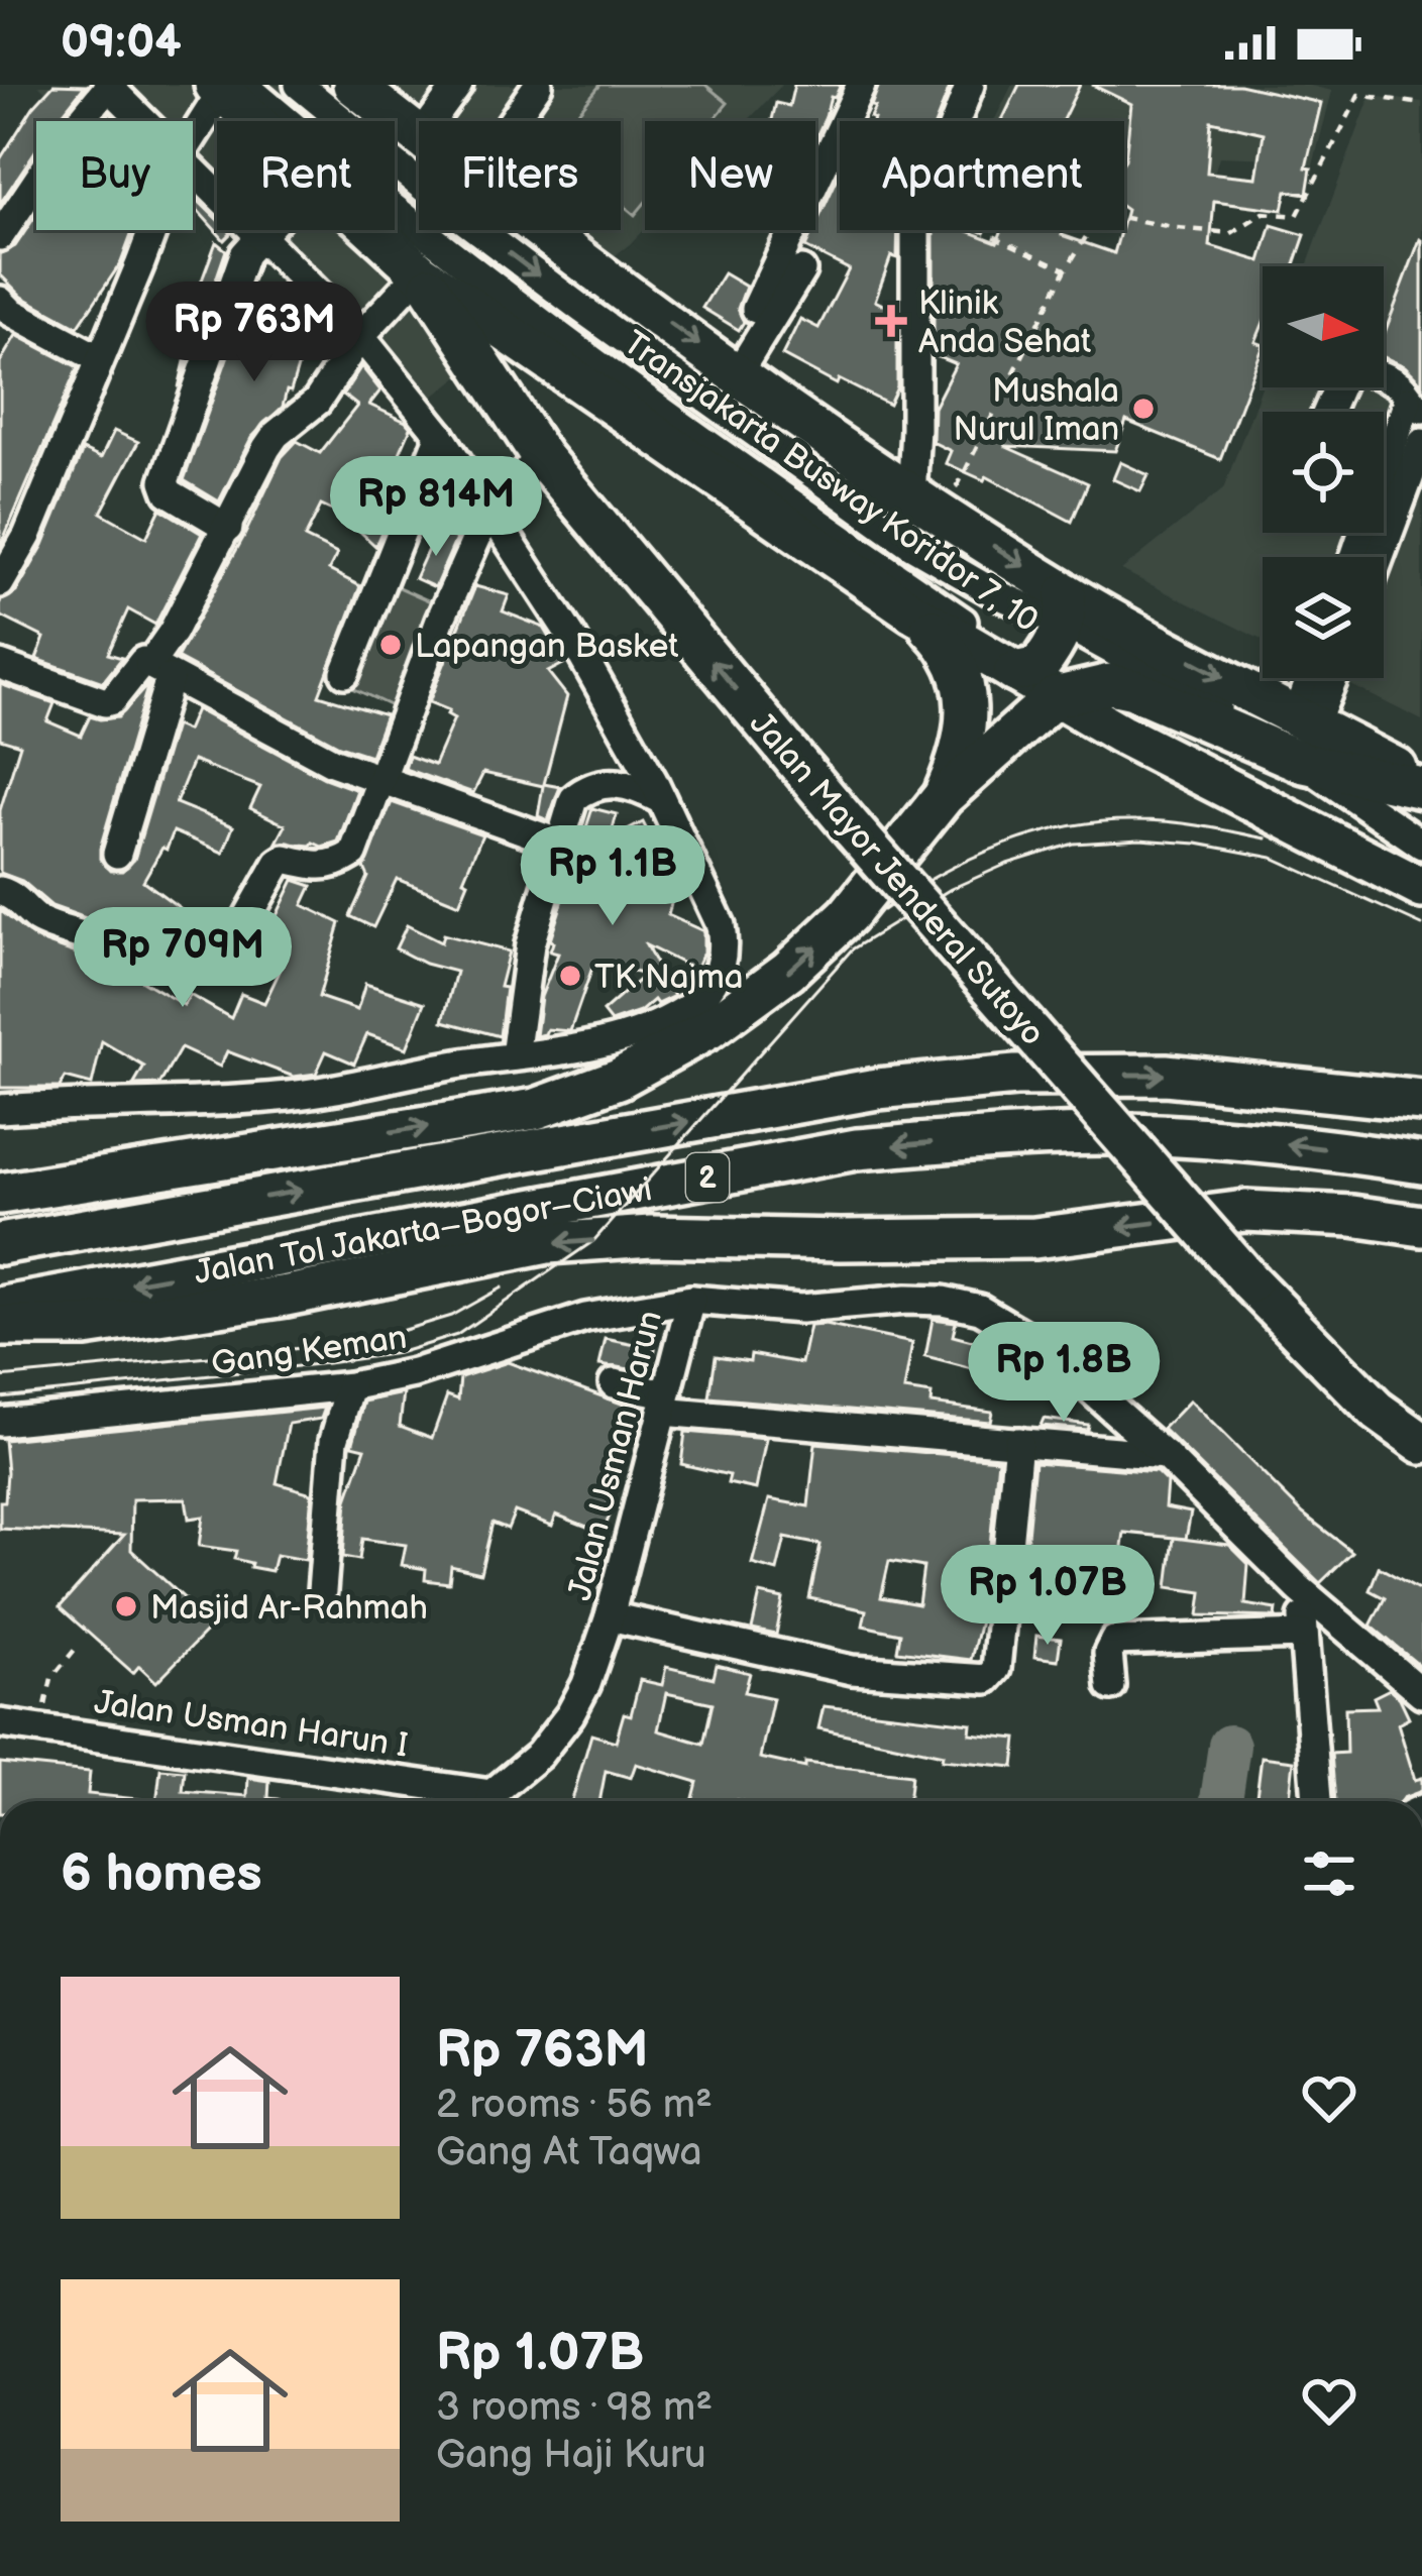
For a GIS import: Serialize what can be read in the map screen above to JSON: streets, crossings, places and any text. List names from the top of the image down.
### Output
{
  "streets": {
    "highway": ["Jalan Mayor Jenderal Sutoyo", "2", "Jalan Tol Jakarta–Bogor–Ciawi"],
    "street": [
      "Transjakarta Busway Koridor 7, 10",
      "Gang Keman",
      "Jalan Usman Harun",
      "Jalan Usman Harun I"
    ]
  },
  "crossings": [
    ["Transjakarta Busway Koridor 7, 10", "Jalan Mayor Jenderal Sutoyo"],
    ["Gang Keman", "Jalan Usman Harun"]
  ],
  "places": {
    "health": ["Klinik Anda Sehat"],
    "other": [
      "Mushala Nurul Iman",
      "Lapangan Basket",
      "TK Najma",
      "Masjid Ar-Rahmah"
    ]
  },
  "north": "right",
  "page": {
    "status": "09:04",
    "chip": [
      "Buy",
      "Rent",
      "Filters",
      "New",
      "Apartment"
    ],
    "price": [
      "Rp 763M",
      "Rp 814M",
      "Rp 1.1B",
      "Rp 709M",
      "Rp 1.8B",
      "Rp 1.07B"
    ],
    "heading": "6 homes",
    "list": [
      {
        "name": "Rp 763M",
        "note": "2 rooms · 56 m² · Gang At Taqwa"
      },
      {
        "name": "Rp 1.07B",
        "note": "3 rooms · 98 m² · Gang Haji Kuru"
      }
    ]
  }
}
